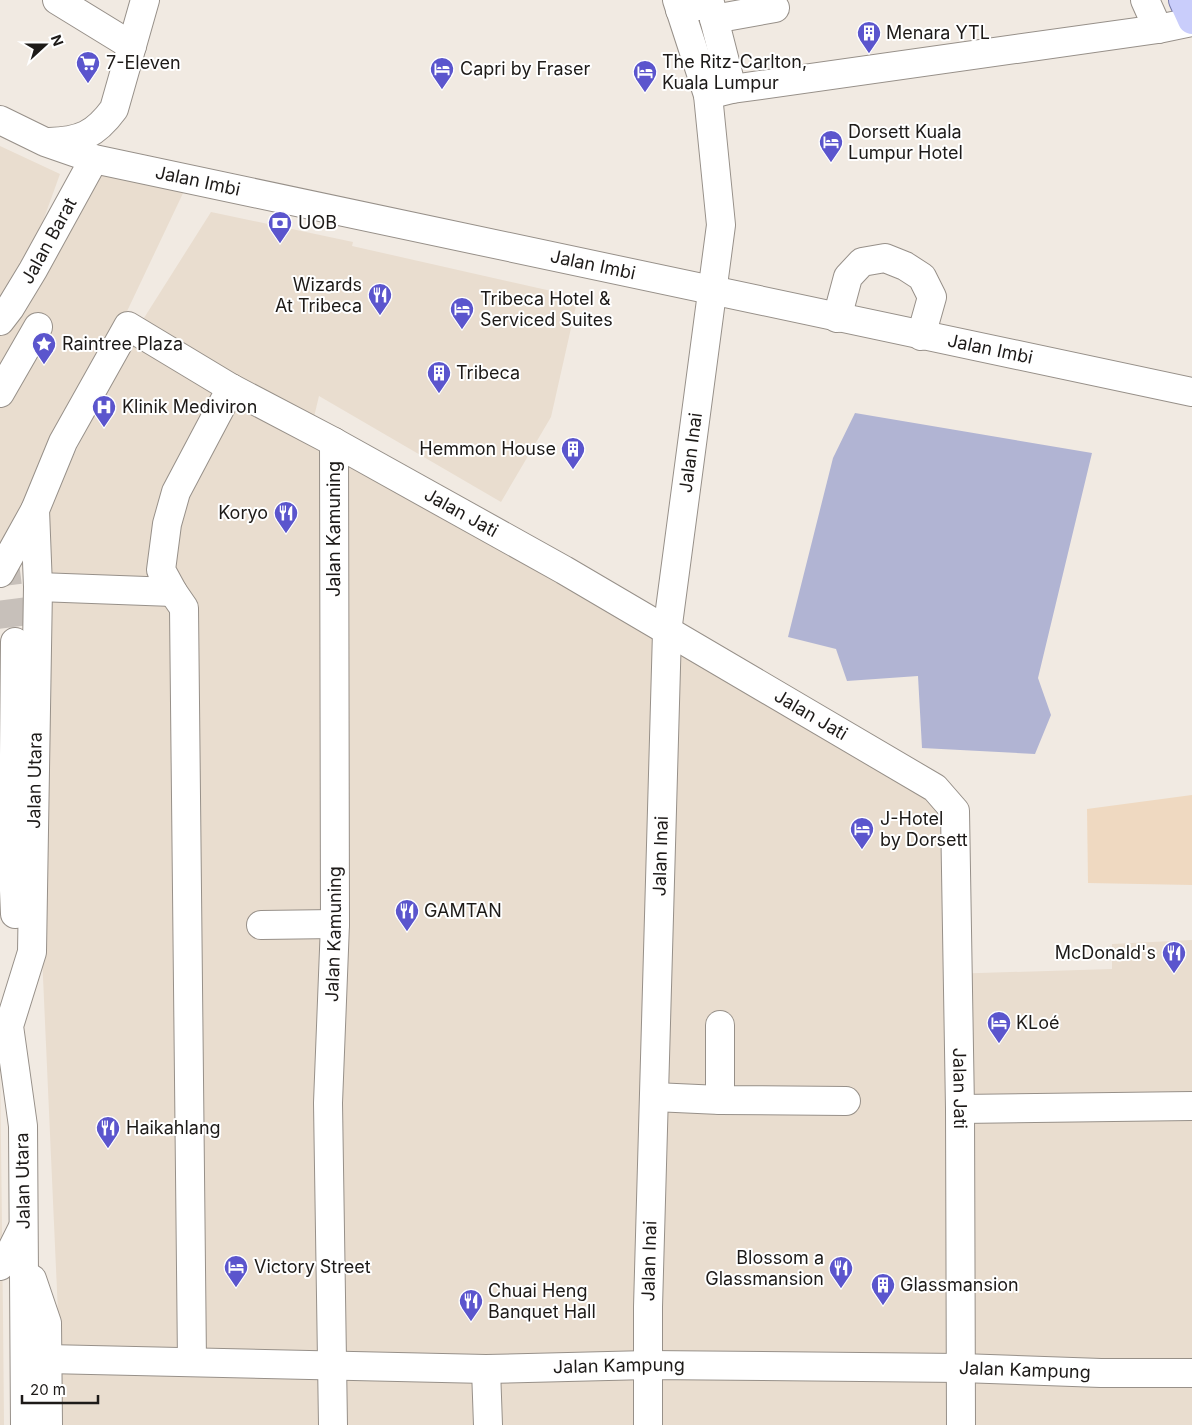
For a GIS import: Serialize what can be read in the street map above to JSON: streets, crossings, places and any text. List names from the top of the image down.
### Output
{
  "streets": {
    "street": [
      "Jalan Imbi",
      "Jalan Barat",
      "Jalan Inai",
      "Jalan Jati",
      "Jalan Kamuning",
      "Jalan Utara",
      "Jalan Kampung"
    ]
  },
  "crossings": [
    ["Jalan Imbi", "Jalan Barat"],
    ["Jalan Imbi", "Jalan Inai"],
    ["Jalan Inai", "Jalan Jati"],
    ["Jalan Inai", "Jalan Kampung"],
    ["Jalan Jati", "Jalan Kamuning"],
    ["Jalan Jati", "Jalan Utara"],
    ["Jalan Jati", "Jalan Kampung"],
    ["Jalan Kamuning", "Jalan Kampung"],
    ["Jalan Utara", "Jalan Kampung"]
  ],
  "places": {
    "building": [
      "Menara YTL",
      "Tribeca",
      "Hemmon House",
      "Glassmansion"
    ],
    "supermarket": ["7-Eleven"],
    "hotel": [
      "Capri by Fraser",
      "The Ritz-Carlton, Kuala Lumpur",
      "Dorsett Kuala Lumpur Hotel",
      "Tribeca Hotel & Serviced Suites",
      "J-Hotel by Dorsett",
      "KLoé",
      "Victory Street"
    ],
    "bank": ["UOB"],
    "restaurant": [
      "Wizards At Tribeca",
      "Koryo",
      "GAMTAN",
      "McDonald's",
      "Haikahlang",
      "Blossom a Glassmansion",
      "Chuai Heng Banquet Hall"
    ],
    "place": ["Raintree Plaza"],
    "hospital": ["Klinik Mediviron"]
  },
  "scale_bar": "20 m",
  "north": "right"
}
